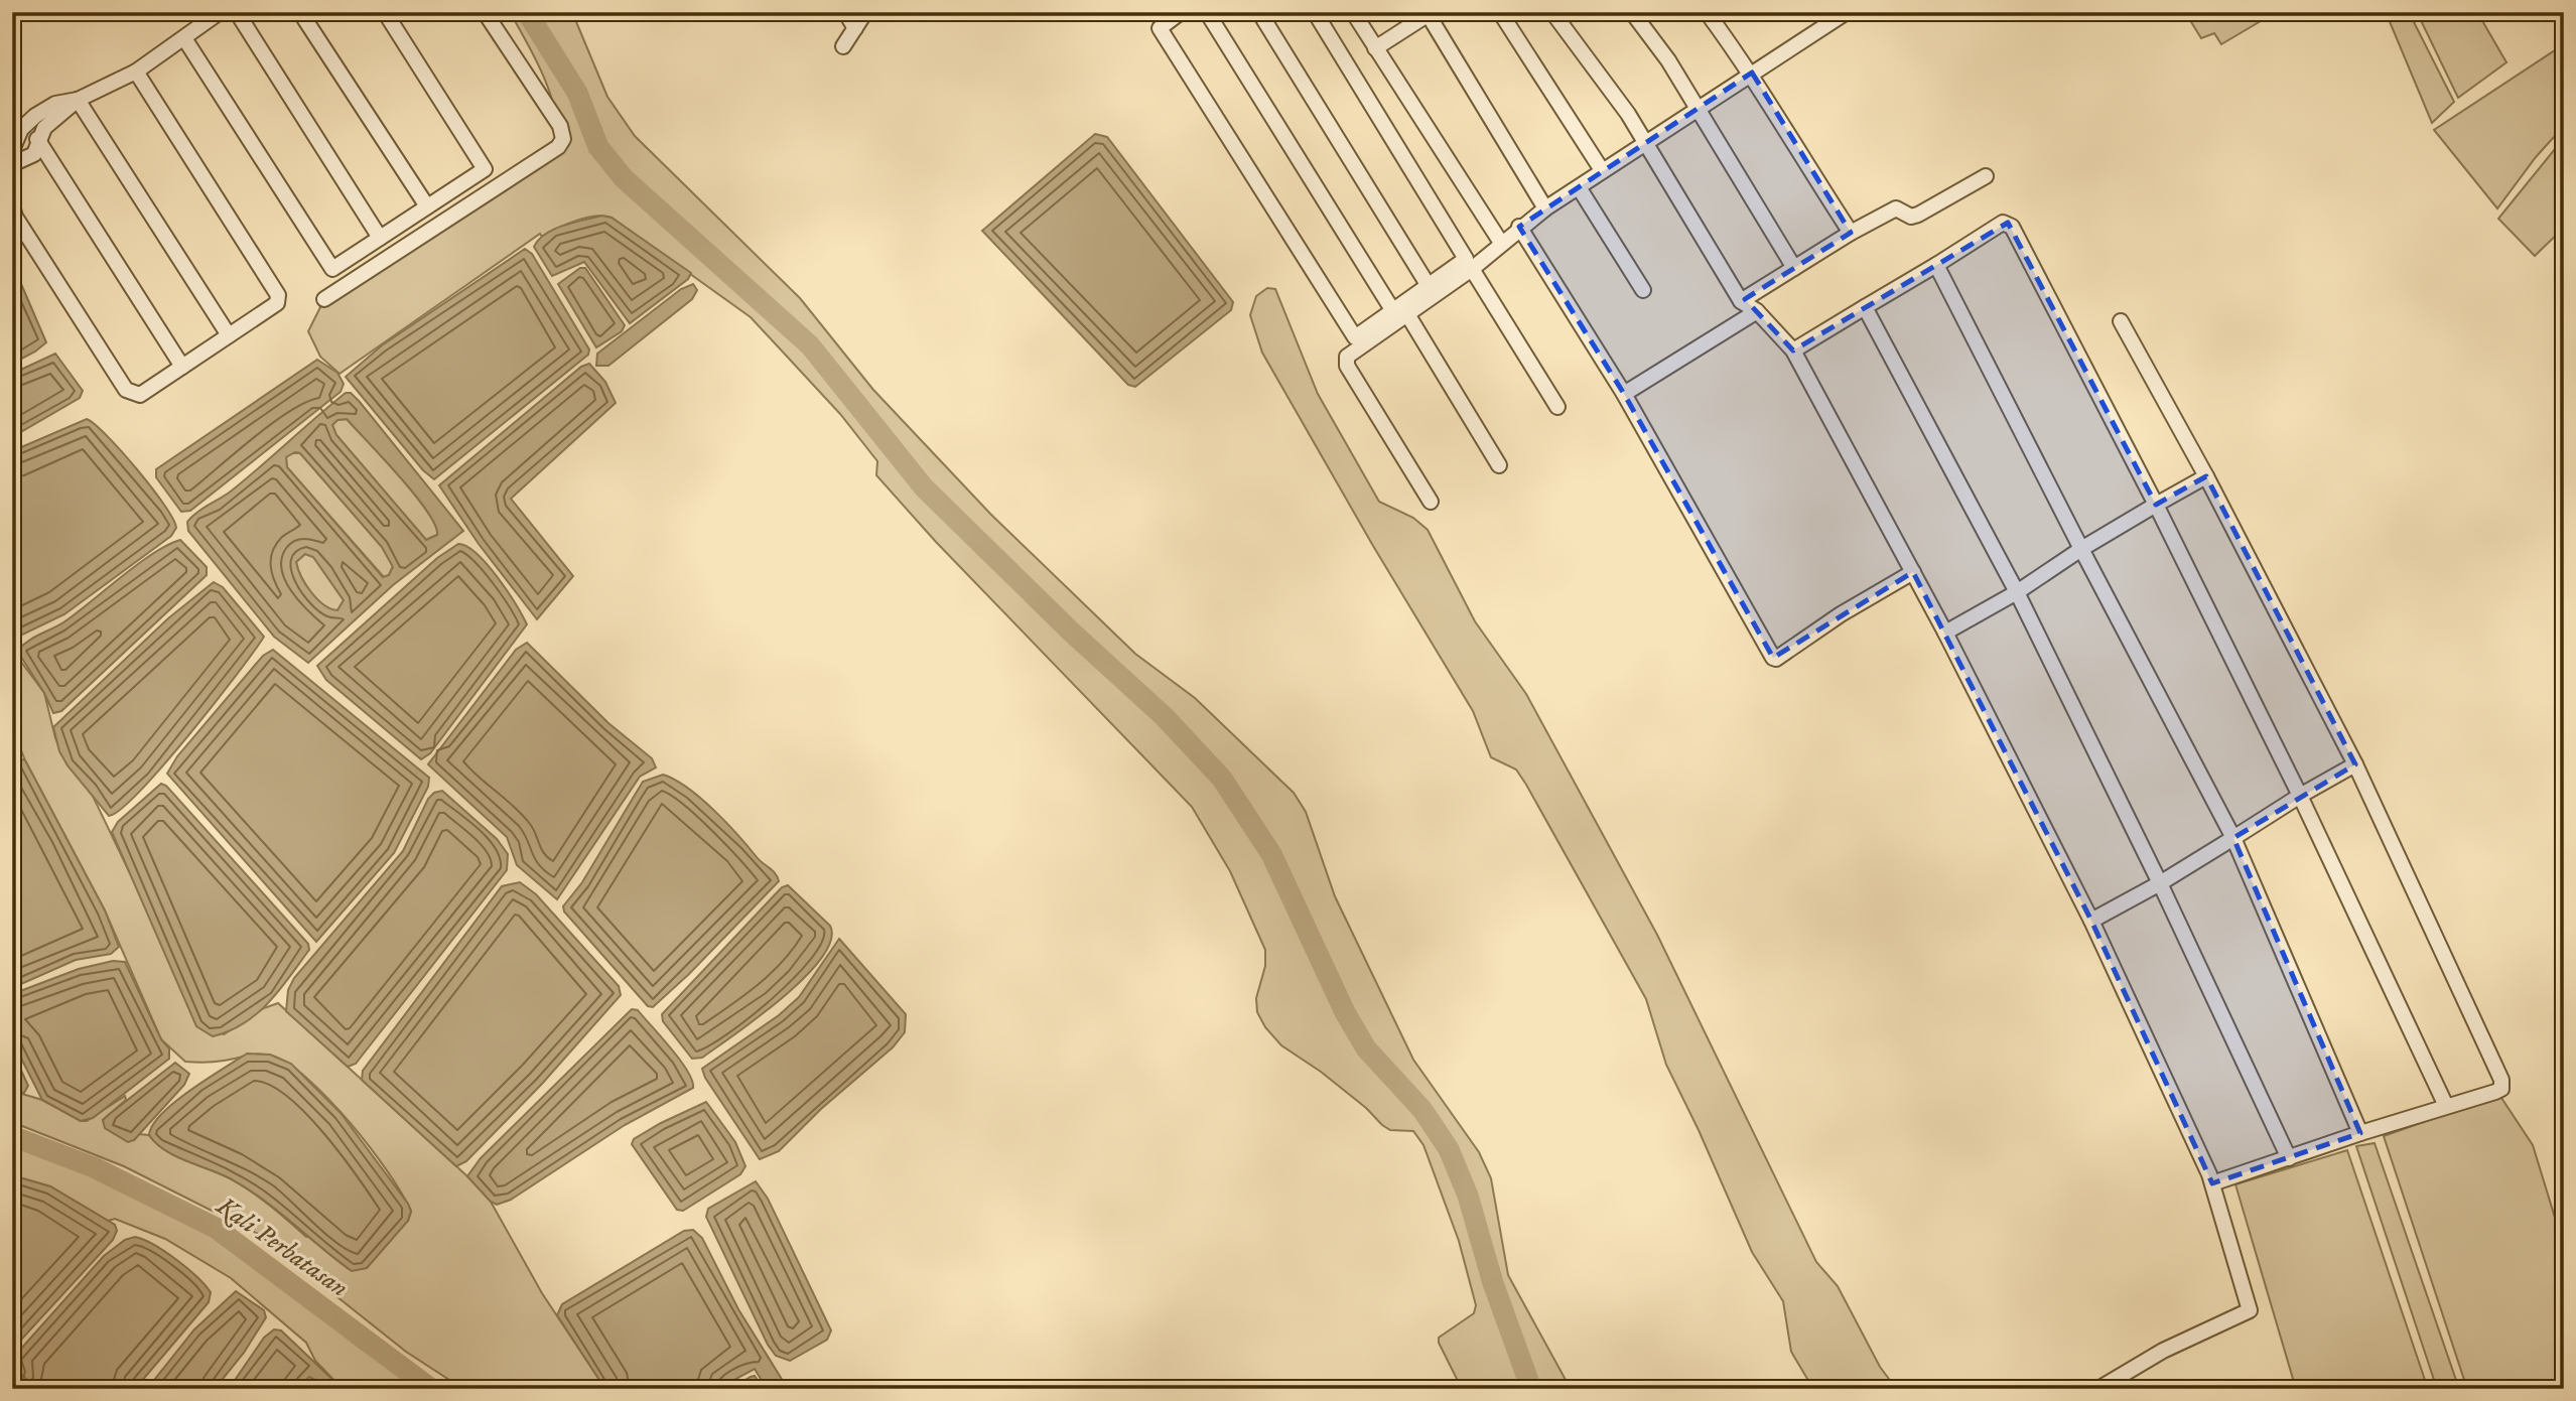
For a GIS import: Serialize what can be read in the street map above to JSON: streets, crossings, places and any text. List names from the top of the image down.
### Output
{
  "water": ["Kali Perbatasan"]
}
